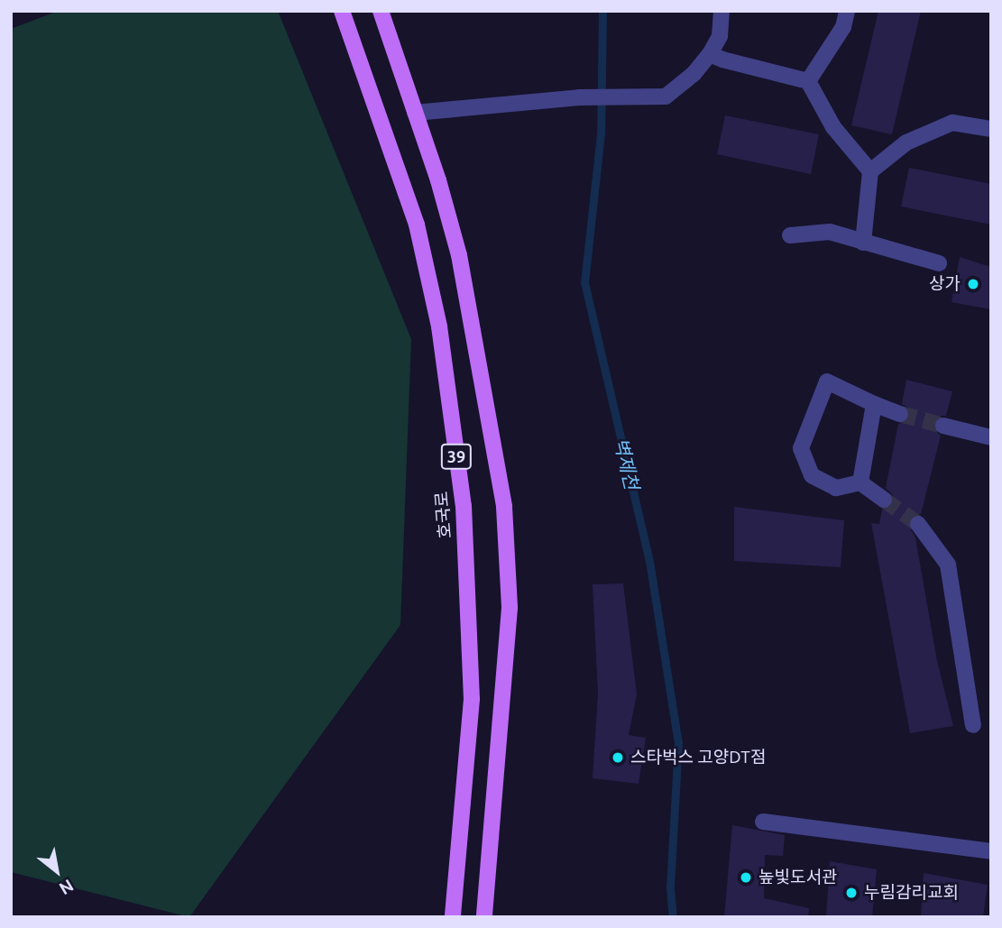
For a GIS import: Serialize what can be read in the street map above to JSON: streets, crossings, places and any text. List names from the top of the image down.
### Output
{
  "streets": {
    "main road": ["39", "호국로"]
  },
  "water": ["벽제천"],
  "places": [
    "상가",
    "스타벅스 고양DT점",
    "높빛도서관",
    "누림감리교회"
  ],
  "north": "bottom right"
}
